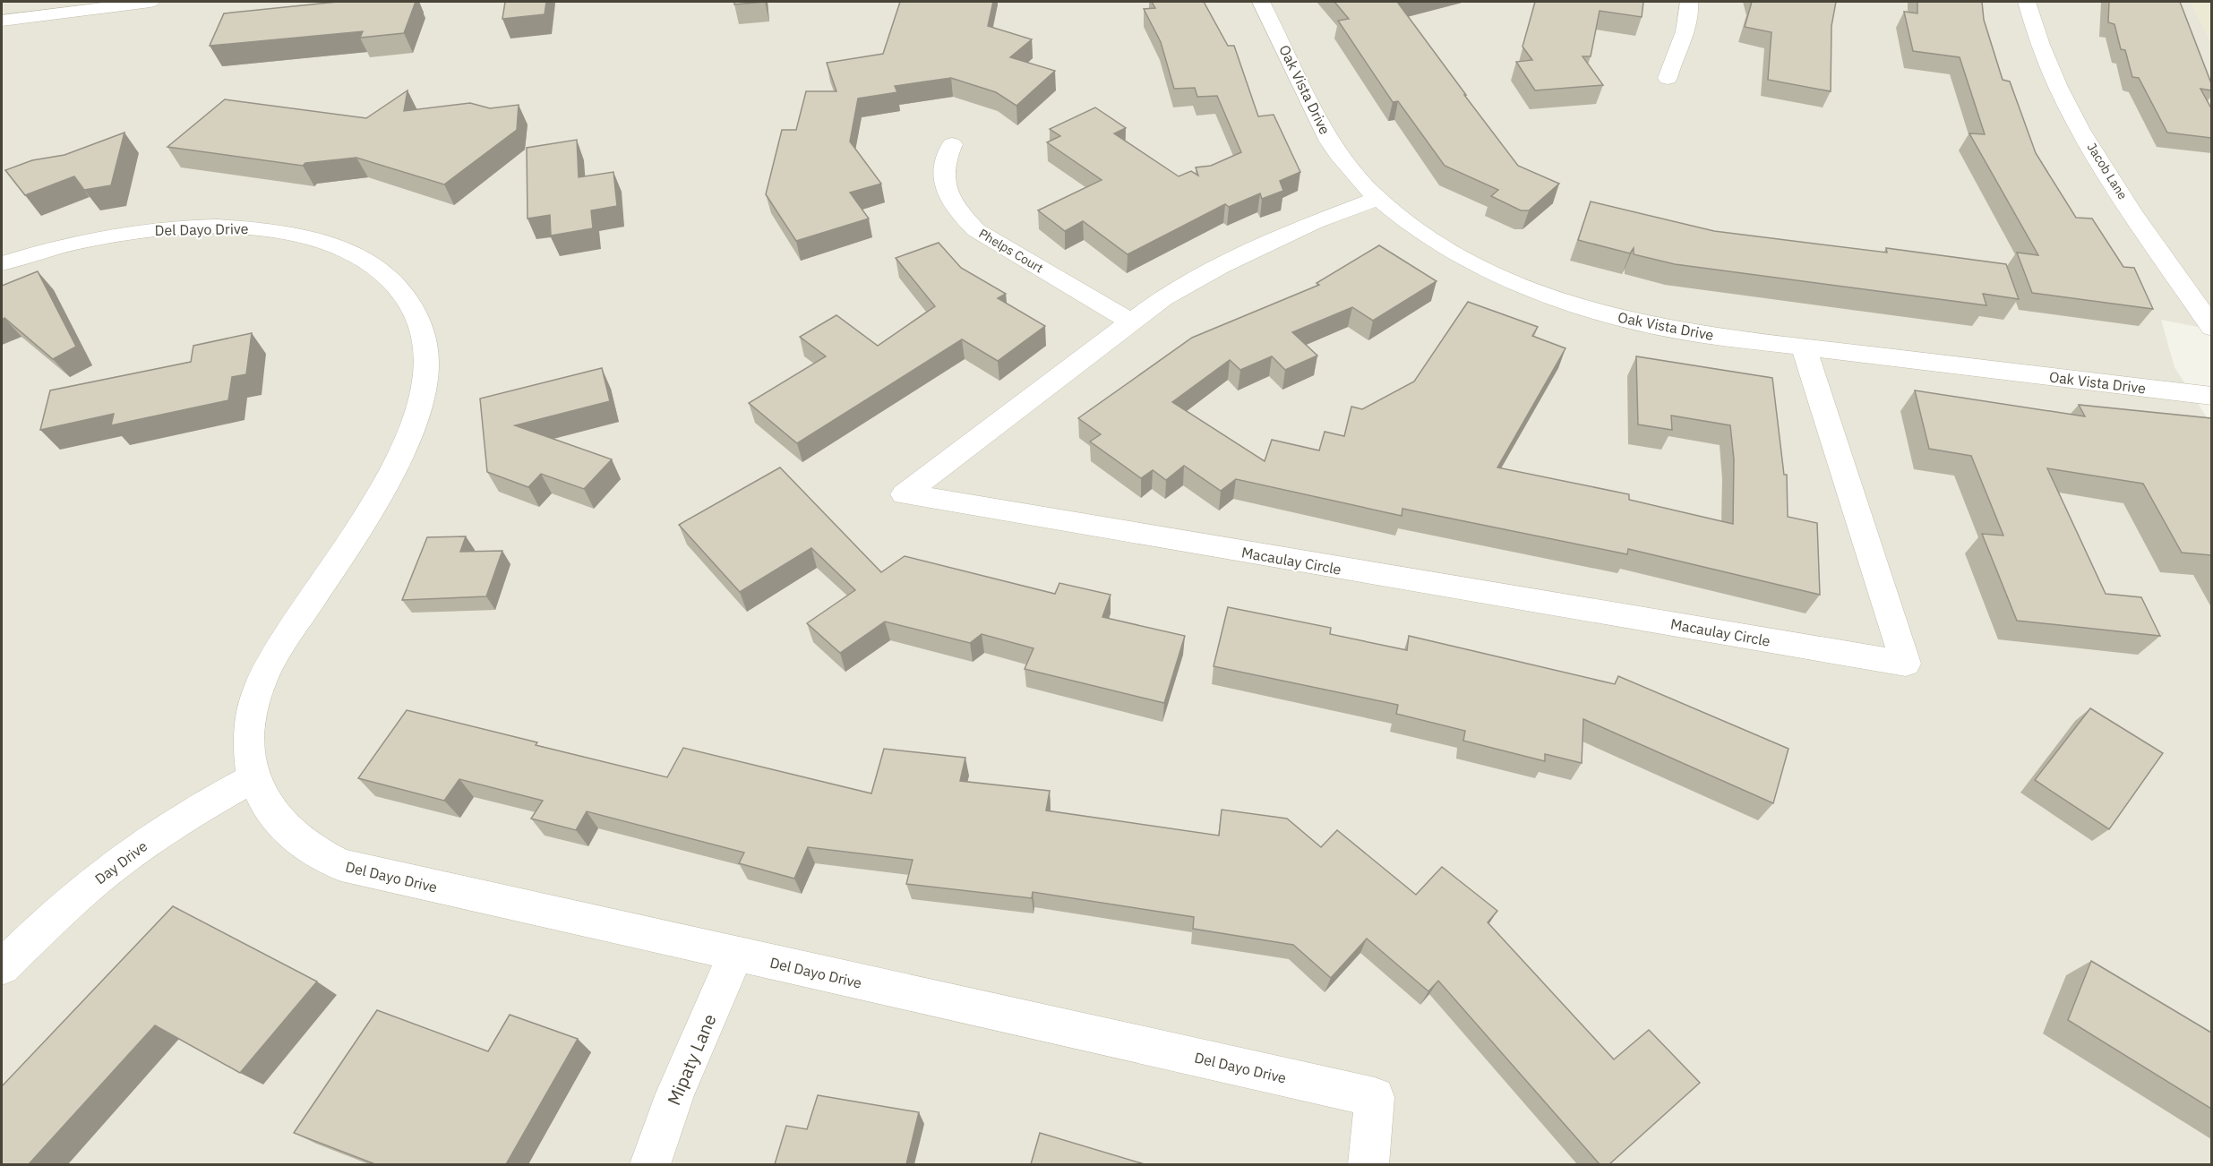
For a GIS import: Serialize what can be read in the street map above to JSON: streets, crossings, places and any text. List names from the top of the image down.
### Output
{
  "streets": {
    "street": [
      "Oak Vista Drive",
      "Jacob Lane",
      "Del Dayo Drive",
      "Phelps Court",
      "Macaulay Circle",
      "Day Drive",
      "Mipaty Lane"
    ]
  },
  "crossings": [
    ["Oak Vista Drive", "Macaulay Circle"],
    ["Del Dayo Drive", "Day Drive"],
    ["Del Dayo Drive", "Mipaty Lane"],
    ["Phelps Court", "Macaulay Circle"]
  ]
}
